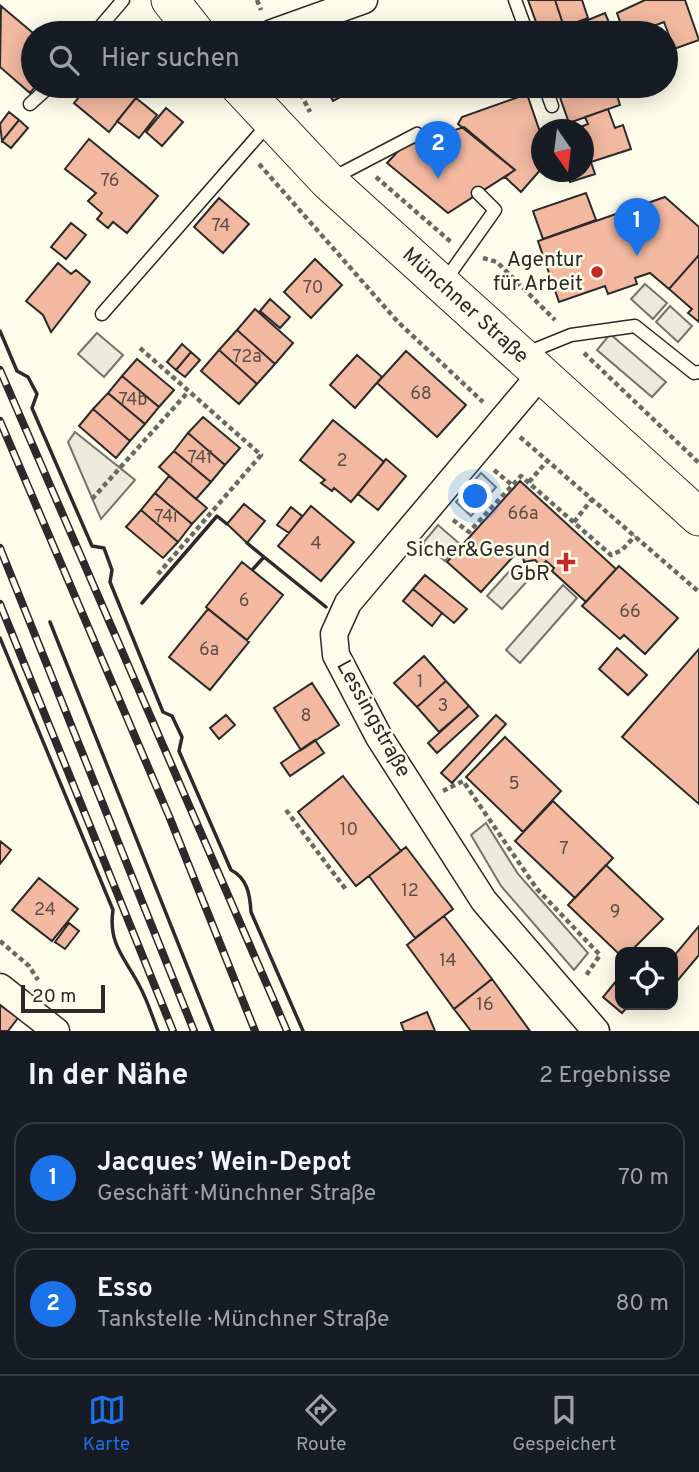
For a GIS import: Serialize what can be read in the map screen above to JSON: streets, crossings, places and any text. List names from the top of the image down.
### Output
{
  "streets": {
    "main road": ["Münchner Straße"],
    "street": ["Lessingstraße"]
  },
  "crossings": [
    ["Münchner Straße", "Lessingstraße"]
  ],
  "places": {
    "other": ["Agentur für Arbeit"],
    "health": ["Sicher&Gesund GbR"]
  },
  "house_numbers": [
    "76",
    "74",
    "70",
    "72a",
    "68",
    "74b",
    "74f",
    "2",
    "66a",
    "74i",
    "4",
    "6",
    "66",
    "6a",
    "1",
    "3",
    "8",
    "5",
    "10",
    "7",
    "12",
    "24",
    "9",
    "14",
    "16"
  ],
  "scale_bar": "20 m",
  "north": "bottom",
  "page": {
    "search": "Hier suchen",
    "pins": ["2", "1"],
    "scale": "20 m",
    "heading": ["In der Nähe", "2 Ergebnisse"],
    "list": [
      {
        "mark": "1",
        "name": "Jacques’ Wein-Depot",
        "note": "Geschäft · Münchner Straße",
        "value": "70 m"
      },
      {
        "mark": "2",
        "name": "Esso",
        "note": "Tankstelle · Münchner Straße",
        "value": "80 m"
      }
    ],
    "nav": ["Karte", "Route", "Gespeichert"]
  }
}
